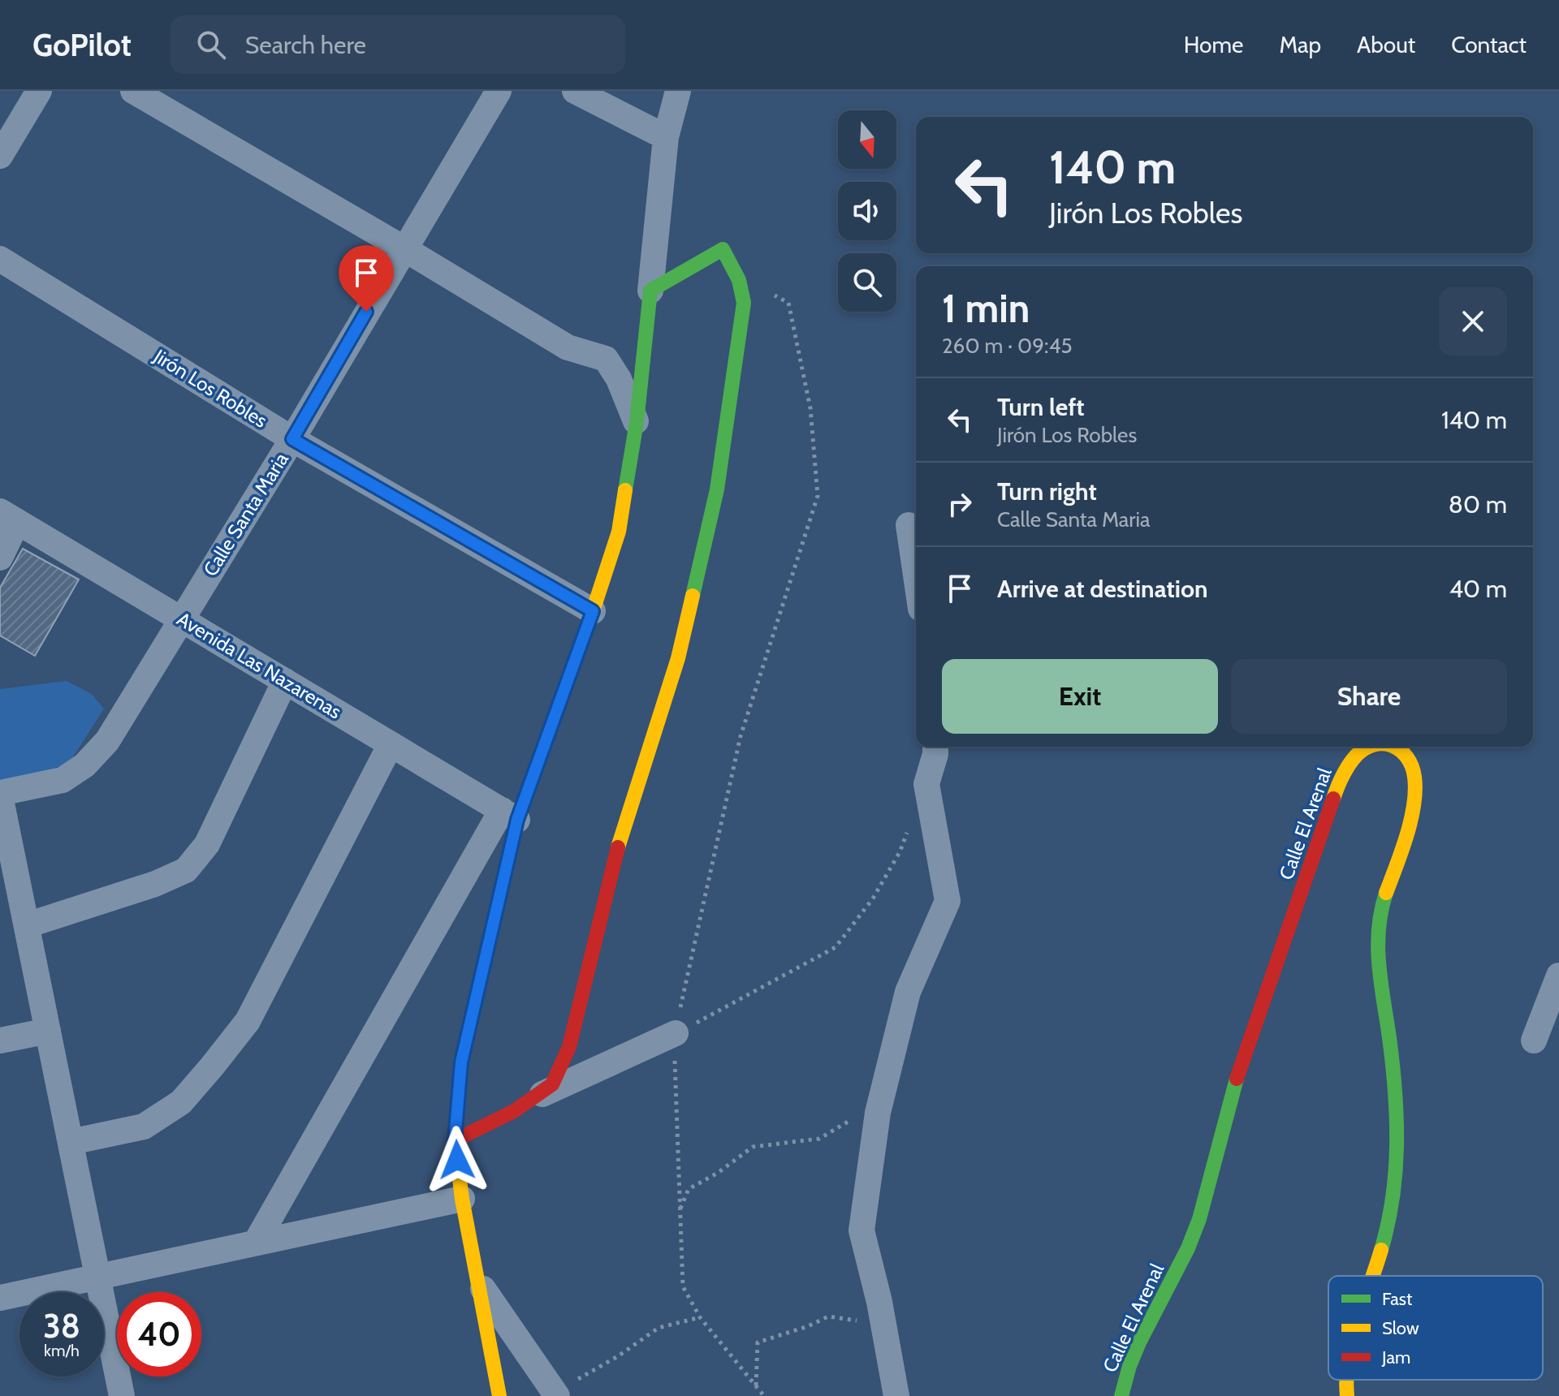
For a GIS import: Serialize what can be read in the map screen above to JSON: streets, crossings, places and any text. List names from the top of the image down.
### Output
{
  "streets": {
    "street": [
      "Jirón Los Robles",
      "Calle Santa Maria",
      "Avenida Las Nazarenas",
      "Calle El Arenal"
    ]
  },
  "crossings": [
    ["Jirón Los Robles", "Calle Santa Maria"],
    ["Calle Santa Maria", "Avenida Las Nazarenas"]
  ],
  "legend": ["Fast", "Slow", "Jam"],
  "north": "bottom",
  "page": {
    "header": "GoPilot",
    "search": "Search here",
    "nav": [
      "Home",
      "Map",
      "About",
      "Contact"
    ],
    "turn": ["140 m", "Jirón Los Robles"],
    "heading": ["1 min", "260 m · 09:45"],
    "list": [
      {
        "name": "Turn left",
        "note": "Jirón Los Robles",
        "value": "140 m"
      },
      {
        "name": "Turn right",
        "note": "Calle Santa Maria",
        "value": "80 m"
      },
      {
        "name": "Arrive at destination",
        "value": "40 m"
      }
    ],
    "buttons": ["Exit", "Share"],
    "speed": "38 km/h",
    "limit": "40"
  }
}
